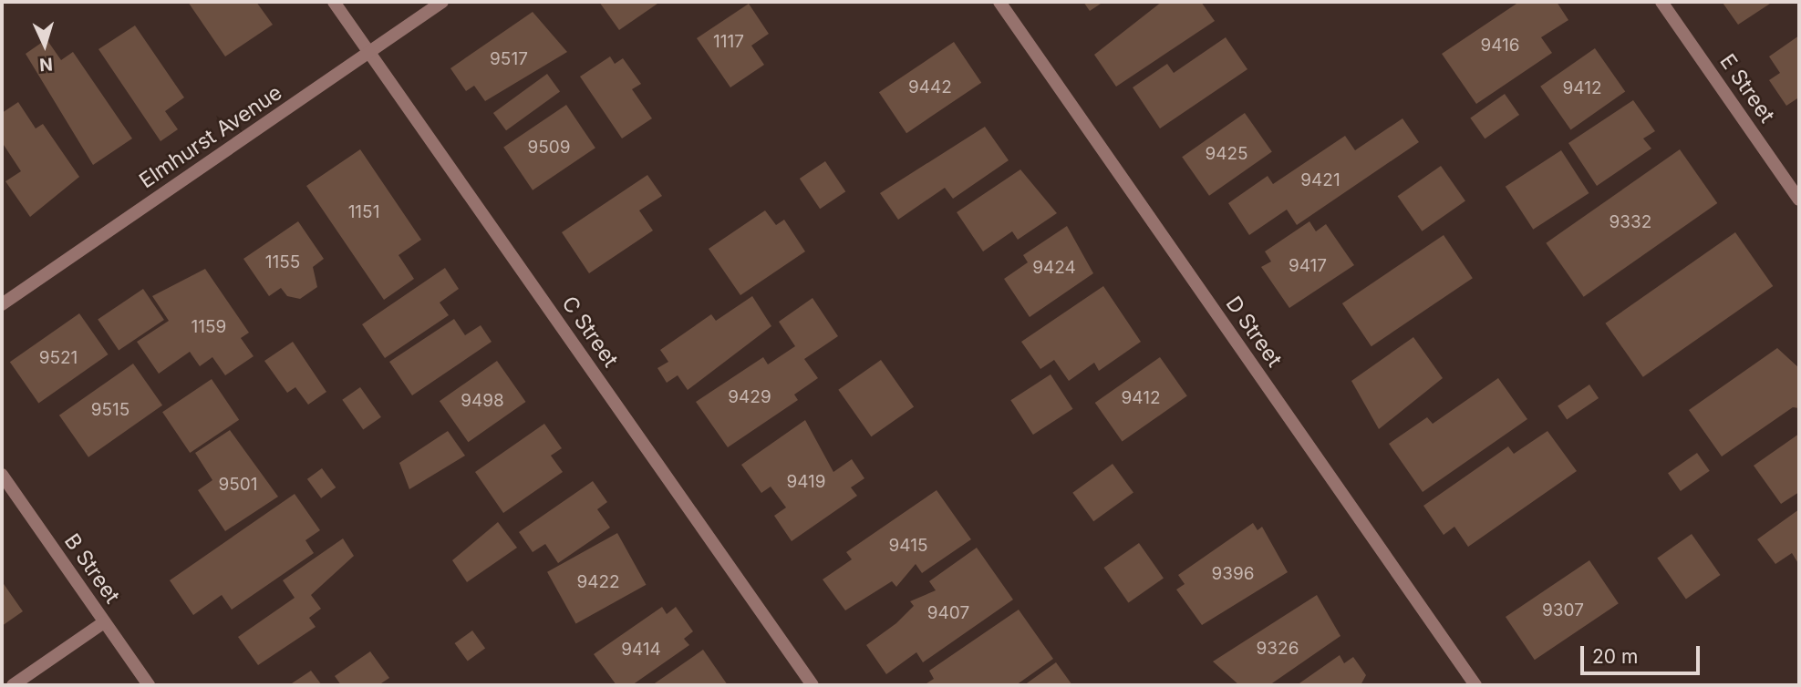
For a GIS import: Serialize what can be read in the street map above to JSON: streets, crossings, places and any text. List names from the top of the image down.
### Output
{
  "streets": {
    "street": [
      "E Street",
      "Elmhurst Avenue",
      "C Street",
      "D Street",
      "B Street"
    ]
  },
  "crossings": [
    ["Elmhurst Avenue", "C Street"]
  ],
  "house_numbers": [
    "1117",
    "9416",
    "9517",
    "9442",
    "9412",
    "9509",
    "9425",
    "9421",
    "1151",
    "9332",
    "1155",
    "9417",
    "9424",
    "1159",
    "9521",
    "9429",
    "9412",
    "9498",
    "9515",
    "9419",
    "9501",
    "9415",
    "9396",
    "9422",
    "9307",
    "9407",
    "9326",
    "9414"
  ],
  "scale_bar": "20 m",
  "north": "bottom"
}
